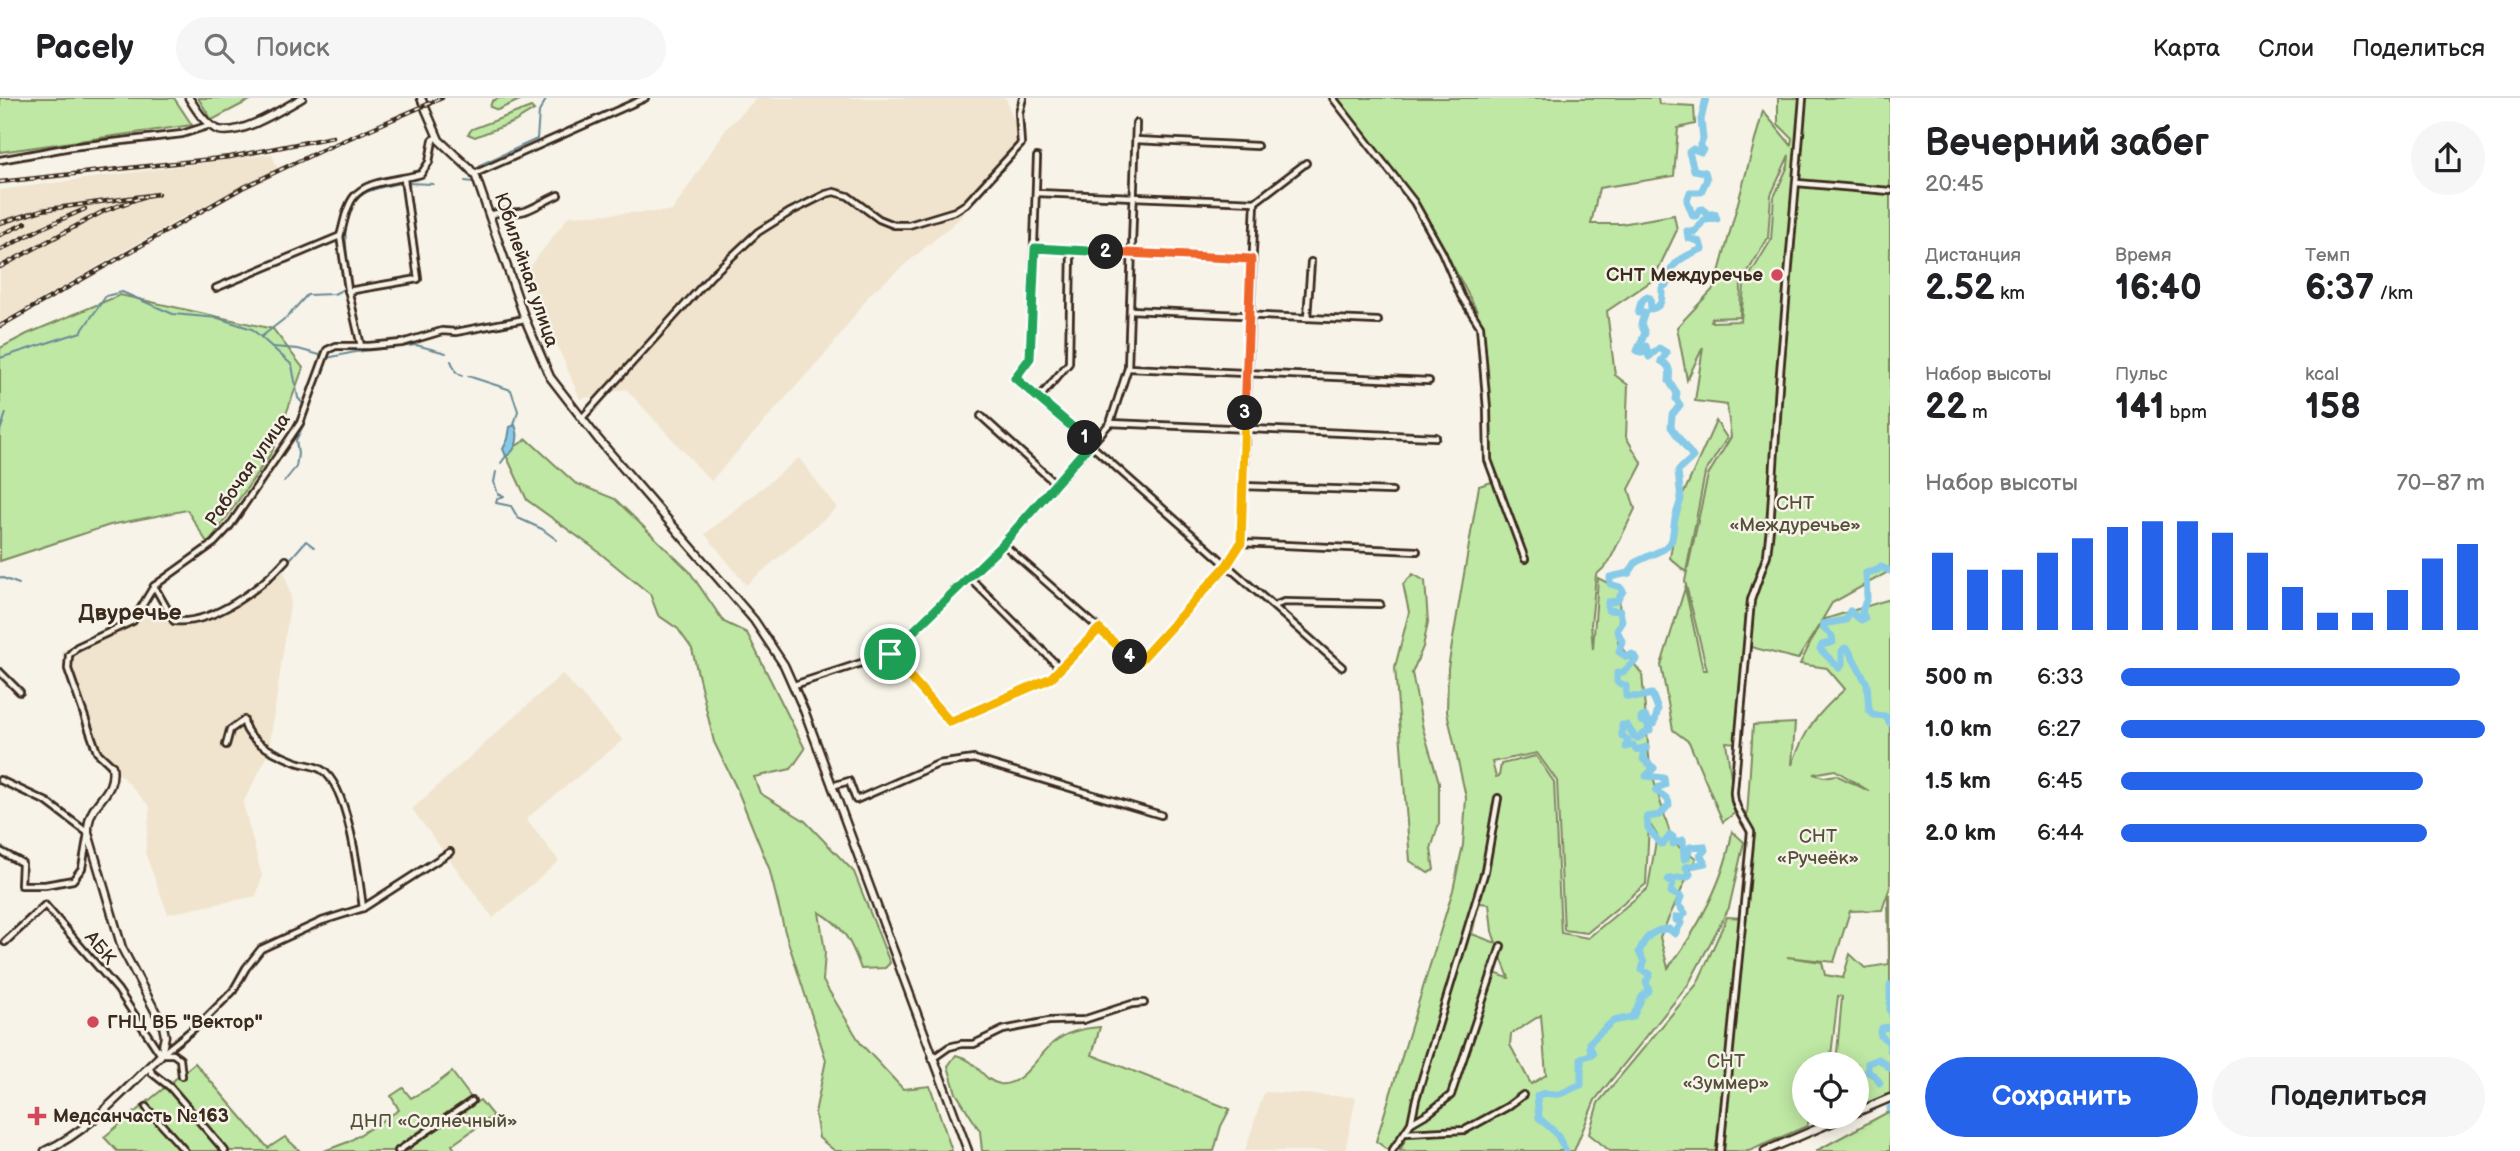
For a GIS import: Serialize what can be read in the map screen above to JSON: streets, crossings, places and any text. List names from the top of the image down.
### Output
{
  "streets": {
    "main road": ["Юбилейная улица"],
    "street": ["Рабочая улица", "АБК"]
  },
  "crossings": [
    ["Юбилейная улица", "Рабочая улица"]
  ],
  "districts": ["Двуречье"],
  "parks": [
    "СНТ «Междуречье»",
    "СНТ «Ручеёк»",
    "СНТ «Зуммер»",
    "ДНП «Солнечный»"
  ],
  "places": {
    "other": ["СНТ Междуречье", "ГНЦ ВБ \"Вектор\""],
    "health": ["Медсанчасть №163"]
  },
  "page": {
    "header": "Pacely",
    "search": "Поиск",
    "nav": ["Карта", "Слои", "Поделиться"],
    "heading": ["Вечерний забег", "20:45"],
    "stats": [
      ["Дистанция", "2.52 km"],
      ["Время", "16:40"],
      ["Темп", "6:37 /km"],
      ["Набор высоты", "22 m"],
      ["Пульс", "141 bpm"],
      ["kcal", "158"]
    ],
    "pins": [
      "2",
      "3",
      "1",
      "4"
    ],
    "chart": ["Набор высоты", "70–87 m"],
    "list": [
      {
        "name": "500 m",
        "note": "6:33"
      },
      {
        "name": "1.0 km",
        "note": "6:27"
      },
      {
        "name": "1.5 km",
        "note": "6:45"
      },
      {
        "name": "2.0 km",
        "note": "6:44"
      }
    ],
    "buttons": ["Сохранить", "Поделиться"]
  }
}
